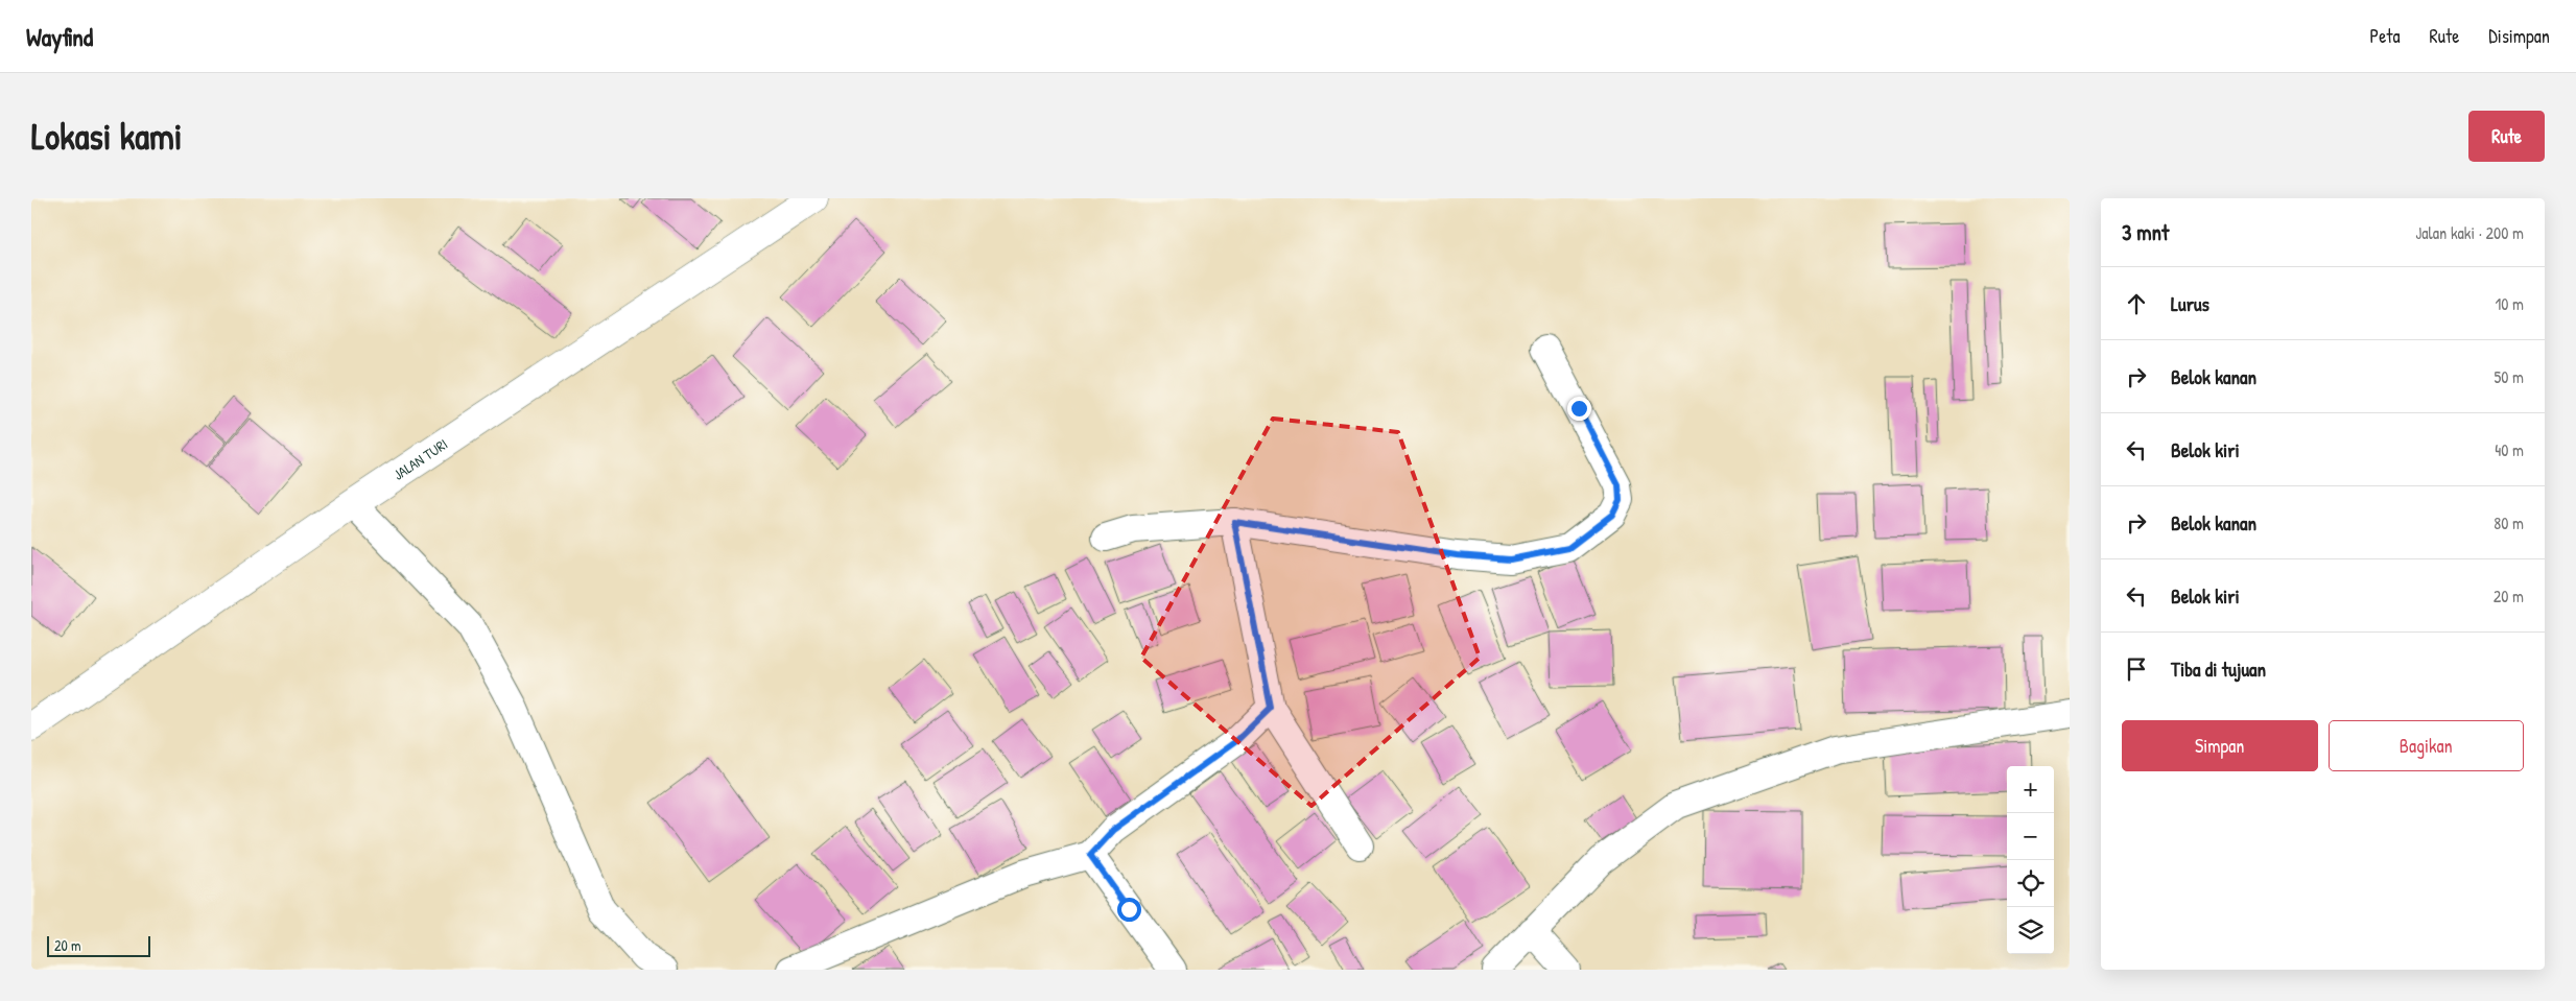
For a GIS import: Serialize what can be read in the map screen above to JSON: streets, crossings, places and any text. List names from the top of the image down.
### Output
{
  "streets": {
    "main road": ["JALAN TURI"]
  },
  "scale_bar": "20 m",
  "page": {
    "header": "Wayfind",
    "nav": ["Peta", "Rute", "Disimpan"],
    "buttons": [
      "Rute",
      ["Simpan", "Bagikan"]
    ],
    "title": "Lokasi kami",
    "heading": ["3 mnt", "Jalan kaki · 200 m"],
    "list": [
      ["Lurus", "10 m"],
      ["Belok kanan", "50 m"],
      ["Belok kiri", "40 m"],
      ["Belok kanan", "80 m"],
      ["Belok kiri", "20 m"],
      "Tiba di tujuan"
    ],
    "map_buttons": ["+", "−"],
    "scale": "20 m"
  }
}
